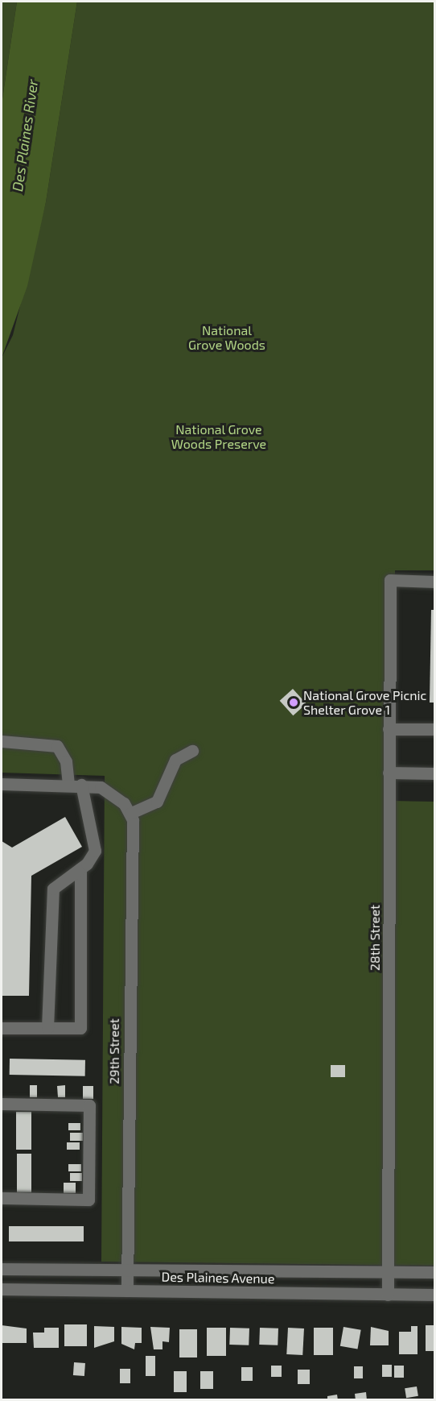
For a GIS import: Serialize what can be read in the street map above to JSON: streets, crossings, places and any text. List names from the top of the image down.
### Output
{
  "streets": {
    "street": ["28th Street", "29th Street", "Des Plaines Avenue"]
  },
  "crossings": [
    ["28th Street", "Des Plaines Avenue"],
    ["29th Street", "Des Plaines Avenue"]
  ],
  "water": ["Des Plaines River"],
  "parks": ["National Grove Woods", "National Grove Woods Preserve"],
  "places": ["National Grove Picnic Shelter Grove 1"]
}
